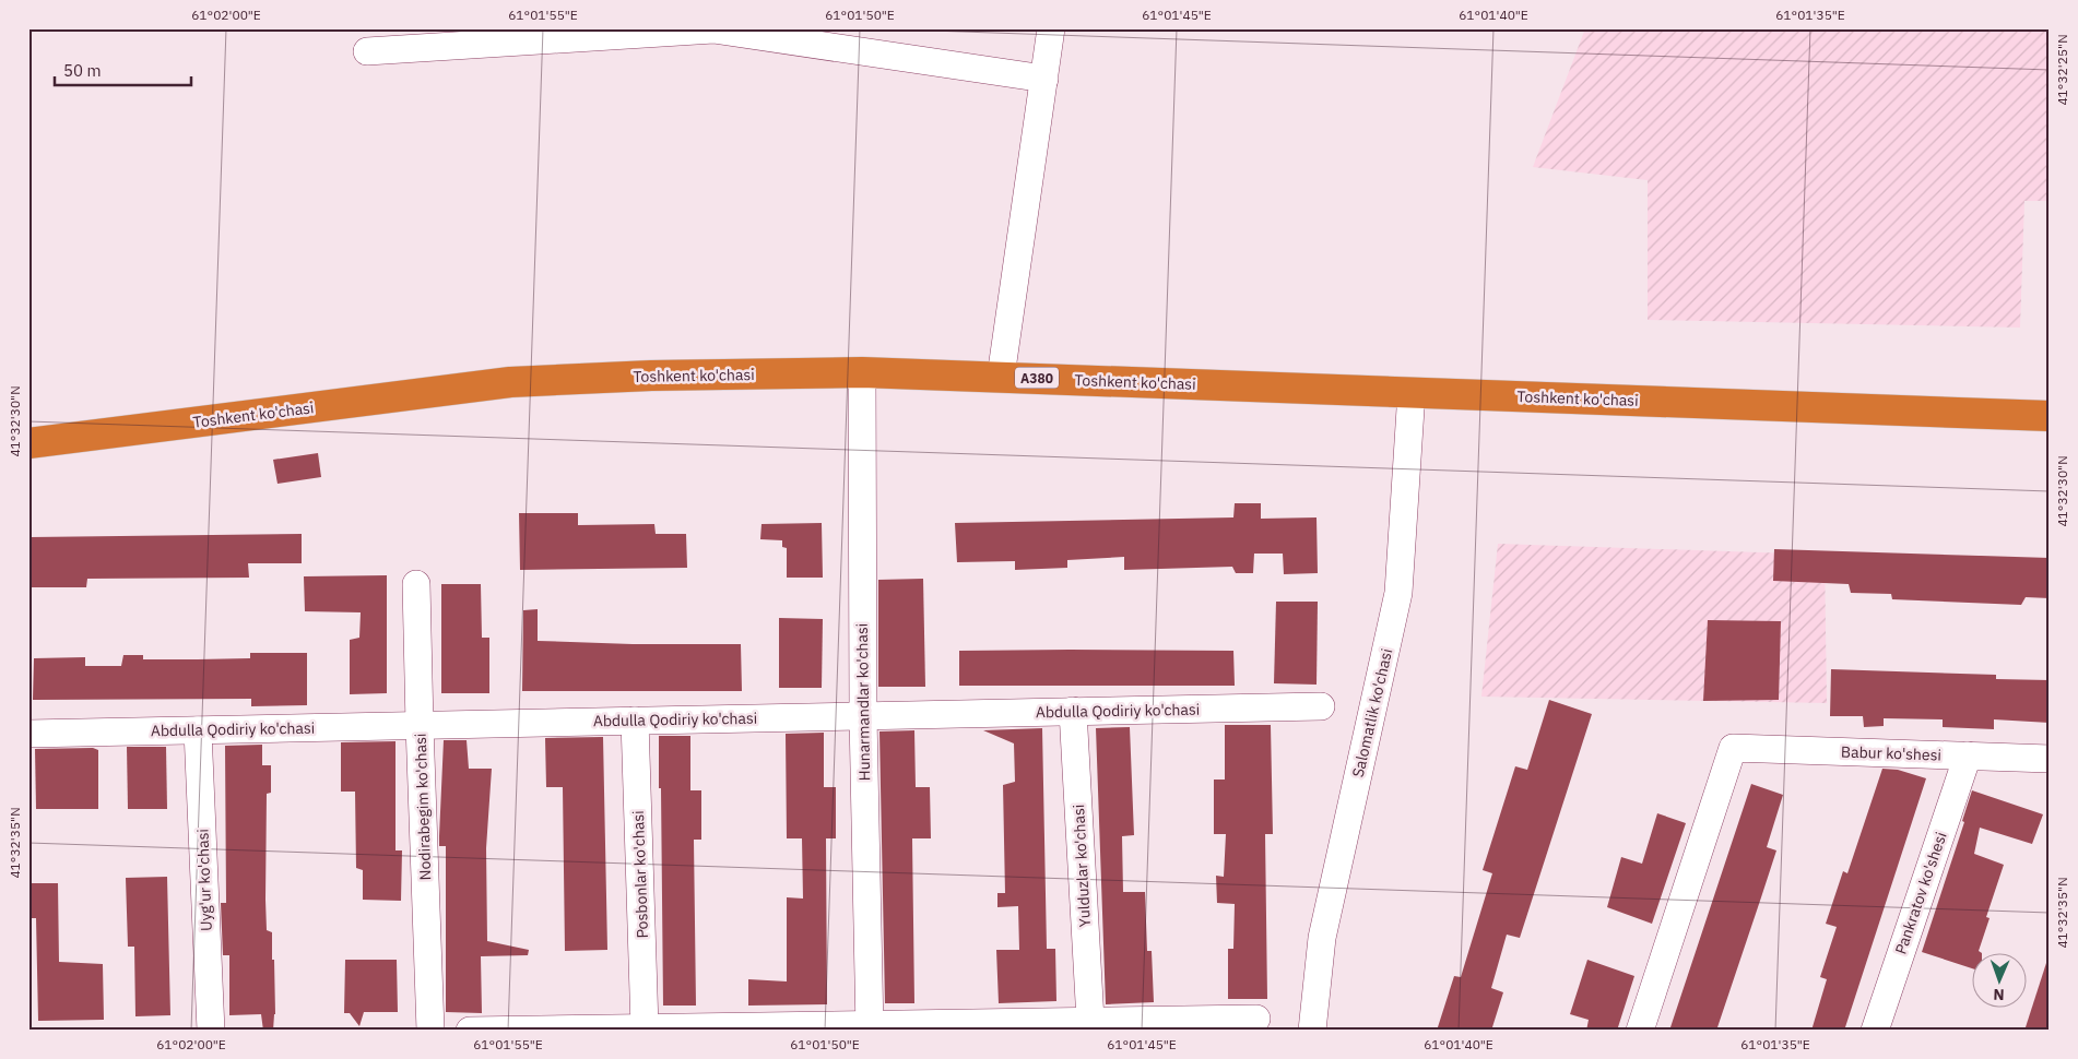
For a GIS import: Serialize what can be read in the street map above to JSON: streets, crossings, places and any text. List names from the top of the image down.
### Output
{
  "streets": {
    "highway": ["Toshkent ko'chasi", "A380"],
    "street": [
      "Hunarmandlar ko'chasi",
      "Abdulla Qodiriy ko'chasi",
      "Salomatlik ko'chasi",
      "Babur ko'shesi",
      "Nodirabegim ko'chasi",
      "Yulduzlar ko'chasi",
      "Posbonlar ko'chasi",
      "Uyg'ur ko'chasi",
      "Pankratov ko'shesi"
    ]
  },
  "crossings": [
    ["Toshkent ko'chasi", "Hunarmandlar ko'chasi"],
    ["Toshkent ko'chasi", "Salomatlik ko'chasi"],
    ["Hunarmandlar ko'chasi", "Abdulla Qodiriy ko'chasi"],
    ["Abdulla Qodiriy ko'chasi", "Nodirabegim ko'chasi"],
    ["Abdulla Qodiriy ko'chasi", "Yulduzlar ko'chasi"],
    ["Abdulla Qodiriy ko'chasi", "Posbonlar ko'chasi"],
    ["Abdulla Qodiriy ko'chasi", "Uyg'ur ko'chasi"],
    ["Babur ko'shesi", "Pankratov ko'shesi"]
  ],
  "scale_bar": "50 m",
  "north": "bottom",
  "coordinates": [
    "61°02'00\"E",
    "61°01'55\"E",
    "61°01'50\"E",
    "61°01'45\"E",
    "61°01'40\"E",
    "61°01'35\"E",
    "41°32'25\"N",
    "41°32'30\"N",
    "41°32'35\"N"
  ]
}
